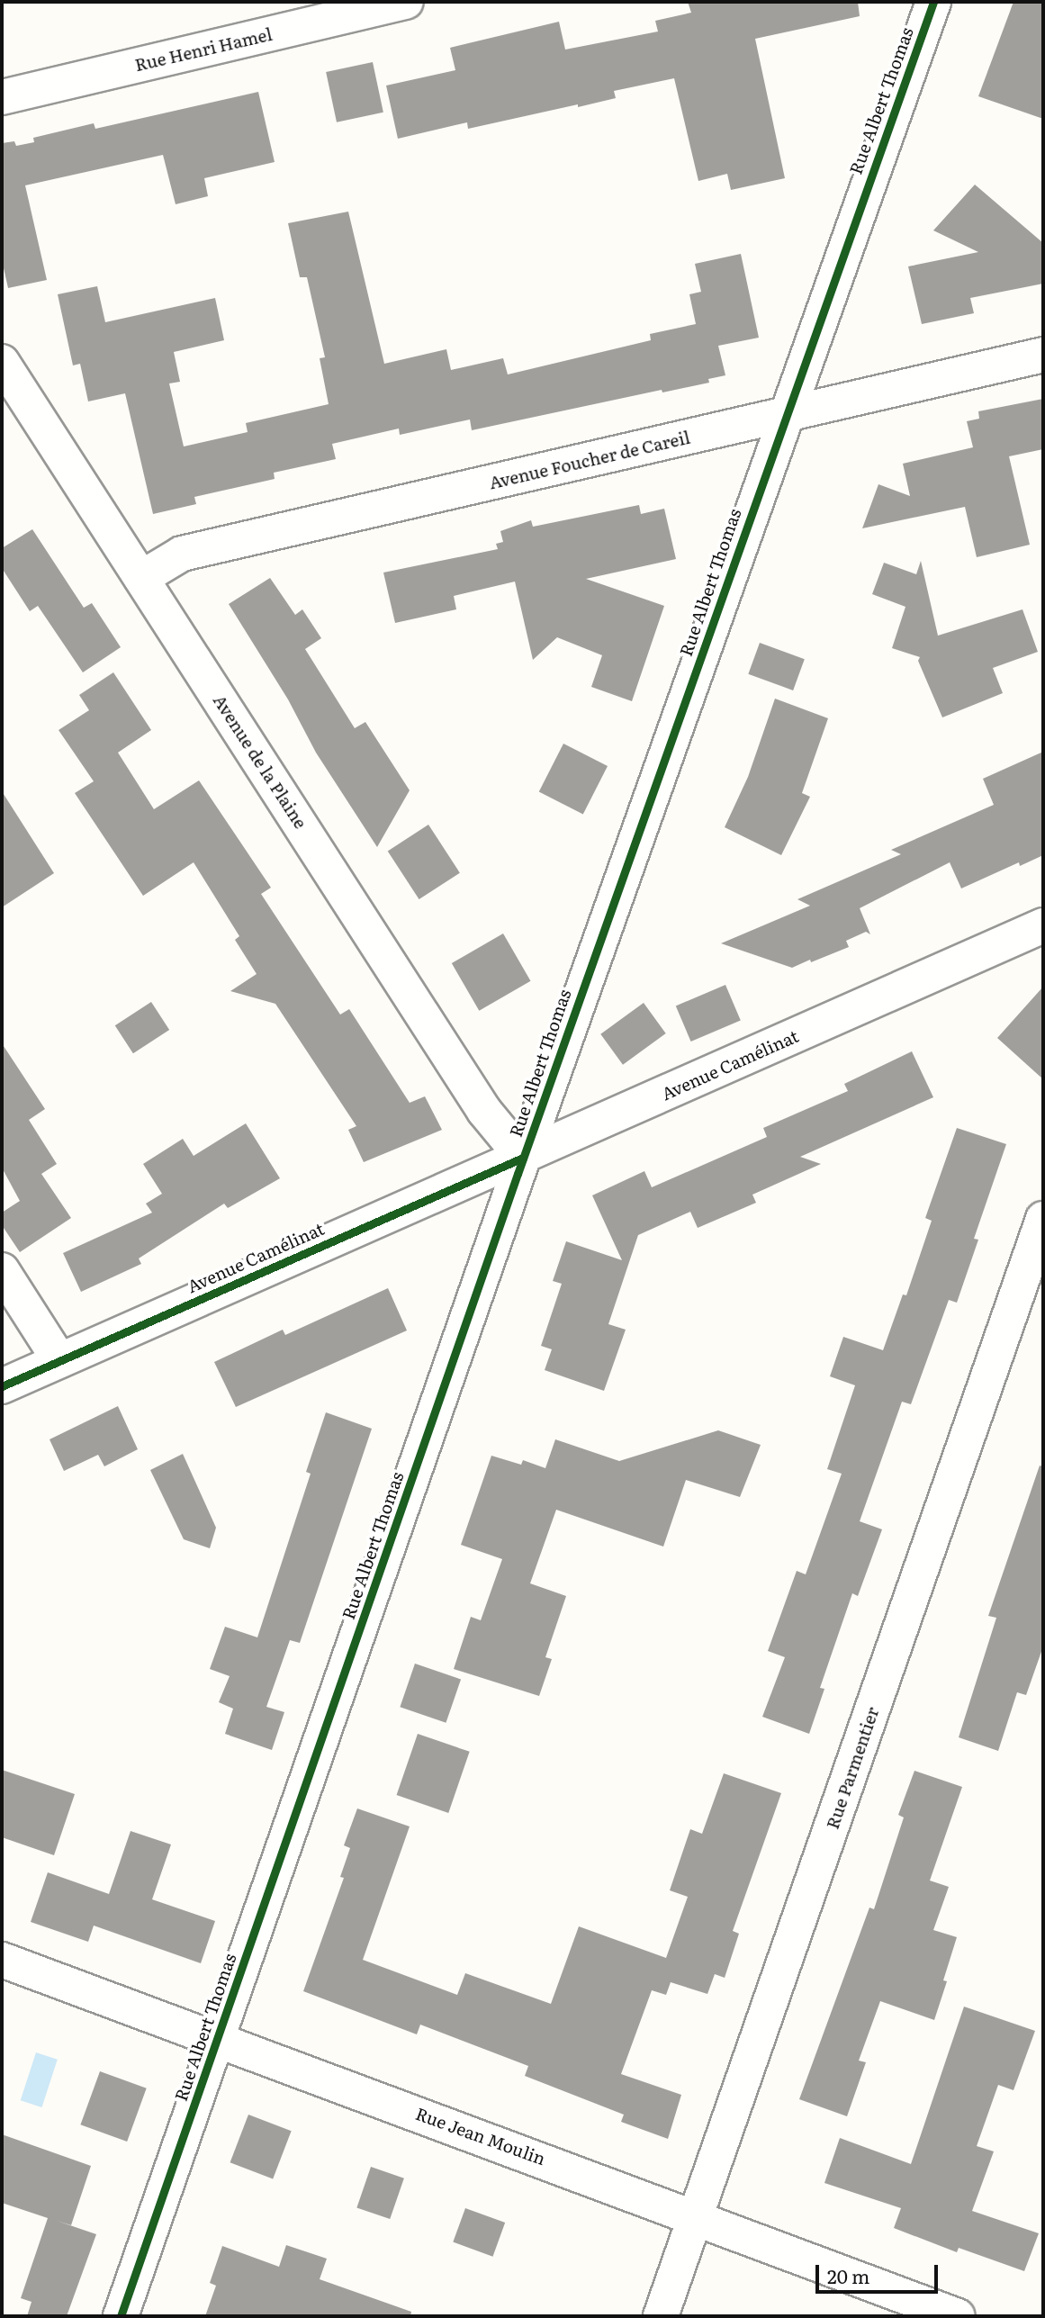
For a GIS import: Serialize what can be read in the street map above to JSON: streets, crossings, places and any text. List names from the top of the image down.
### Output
{
  "streets": {
    "street": [
      "Rue Henri Hamel",
      "Rue Albert Thomas",
      "Avenue Foucher de Careil",
      "Avenue de la Plaine",
      "Avenue Camélinat",
      "Rue Parmentier",
      "Rue Jean Moulin"
    ]
  },
  "crossings": [
    ["Rue Albert Thomas", "Avenue Foucher de Careil"],
    ["Rue Albert Thomas", "Avenue de la Plaine"],
    ["Rue Albert Thomas", "Avenue Camélinat"],
    ["Rue Albert Thomas", "Rue Jean Moulin"],
    ["Avenue Foucher de Careil", "Avenue de la Plaine"],
    ["Avenue de la Plaine", "Avenue Camélinat"],
    ["Rue Parmentier", "Rue Jean Moulin"]
  ],
  "scale_bar": "20 m"
}
